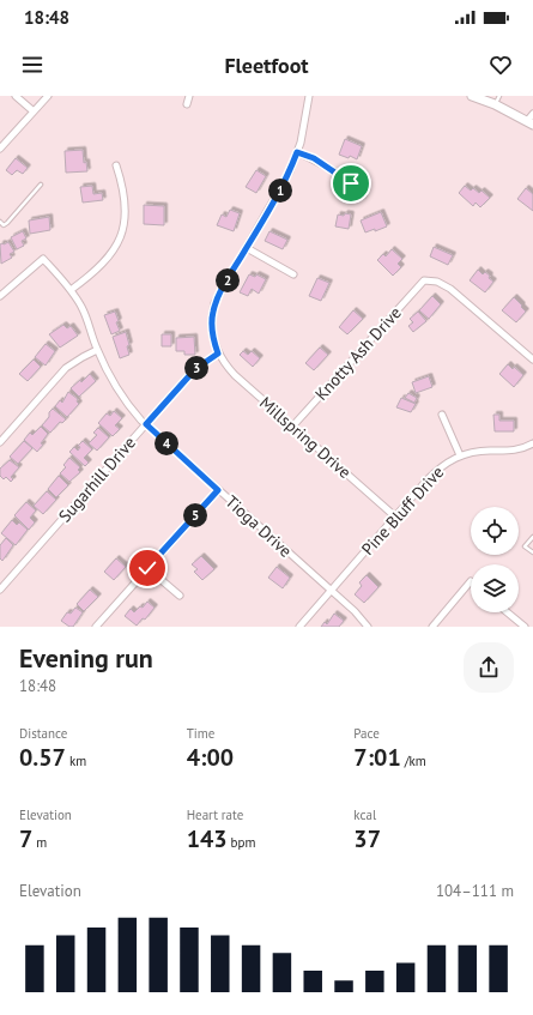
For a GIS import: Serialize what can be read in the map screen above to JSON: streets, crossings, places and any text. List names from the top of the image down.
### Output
{
  "streets": {
    "street": [
      "Knotty Ash Drive",
      "Millspring Drive",
      "Sugarhill Drive",
      "Pine Bluff Drive",
      "Tioga Drive"
    ]
  },
  "crossings": [
    ["Knotty Ash Drive", "Millspring Drive"],
    ["Millspring Drive", "Sugarhill Drive"],
    ["Millspring Drive", "Pine Bluff Drive"],
    ["Sugarhill Drive", "Tioga Drive"],
    ["Pine Bluff Drive", "Tioga Drive"]
  ],
  "page": {
    "status": "18:48",
    "header": "Fleetfoot",
    "pins": [
      "1",
      "2",
      "3",
      "4",
      "5"
    ],
    "heading": ["Evening run", "18:48"],
    "stats": [
      ["Distance", "0.57 km"],
      ["Time", "4:00"],
      ["Pace", "7:01 /km"],
      ["Elevation", "7 m"],
      ["Heart rate", "143 bpm"],
      ["kcal", "37"]
    ],
    "chart": ["Elevation", "104–111 m"]
  }
}
